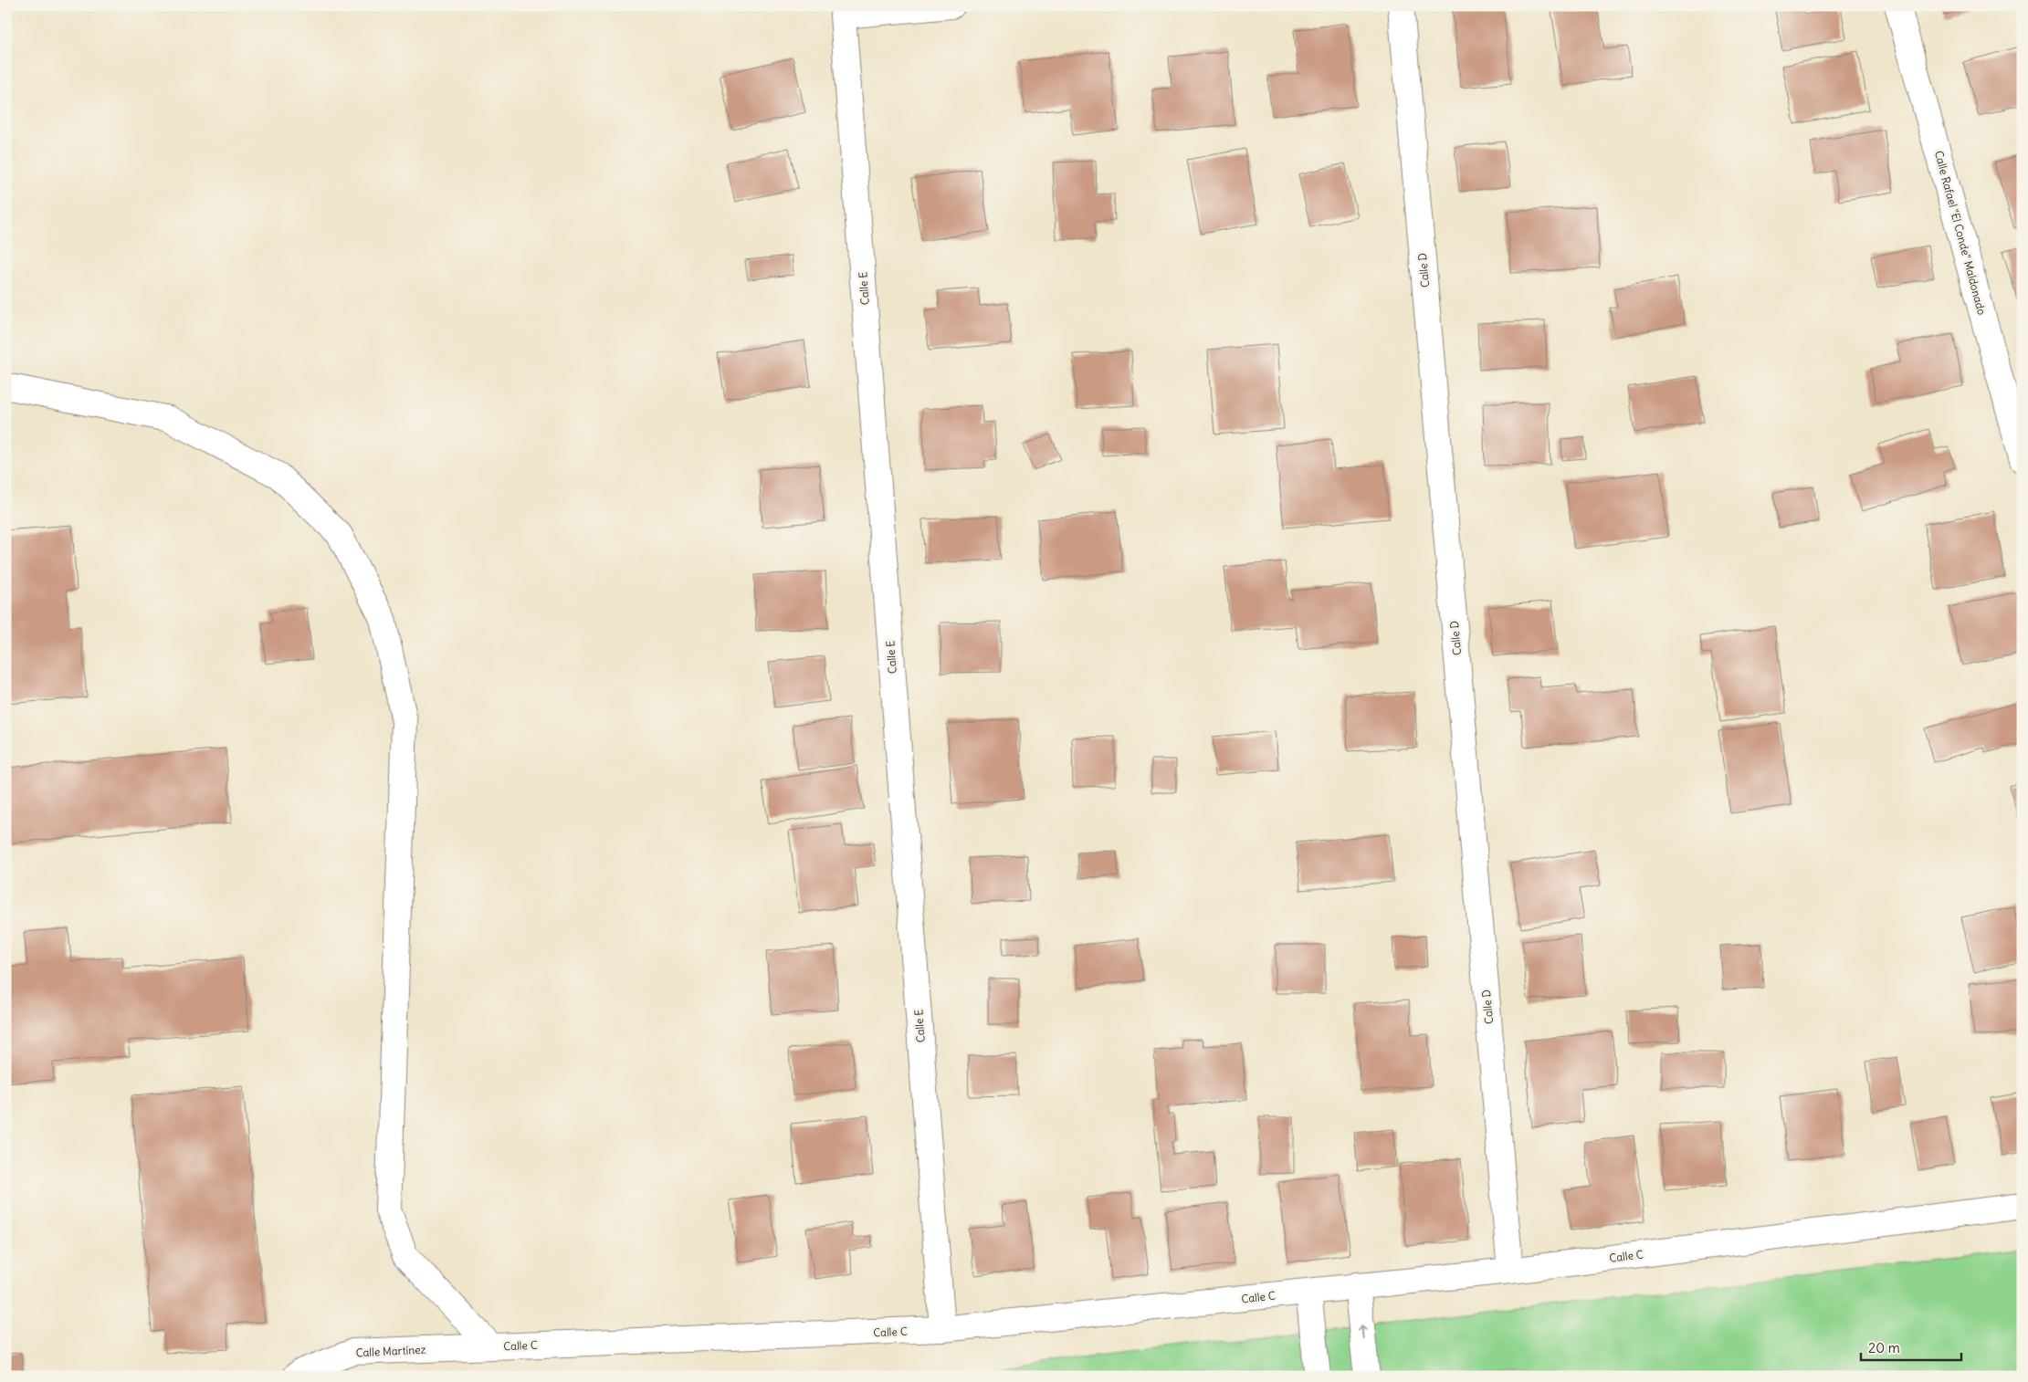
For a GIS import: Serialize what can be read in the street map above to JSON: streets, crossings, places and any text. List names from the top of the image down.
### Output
{
  "streets": {
    "street": [
      "Calle Rafael \"El Conde\" Maldonado",
      "Calle D",
      "Calle E",
      "Calle C",
      "Calle Martínez"
    ]
  },
  "crossings": [
    ["Calle D", "Calle C"],
    ["Calle E", "Calle C"],
    ["Calle C", "Calle Martínez"]
  ],
  "scale_bar": "20 m"
}
